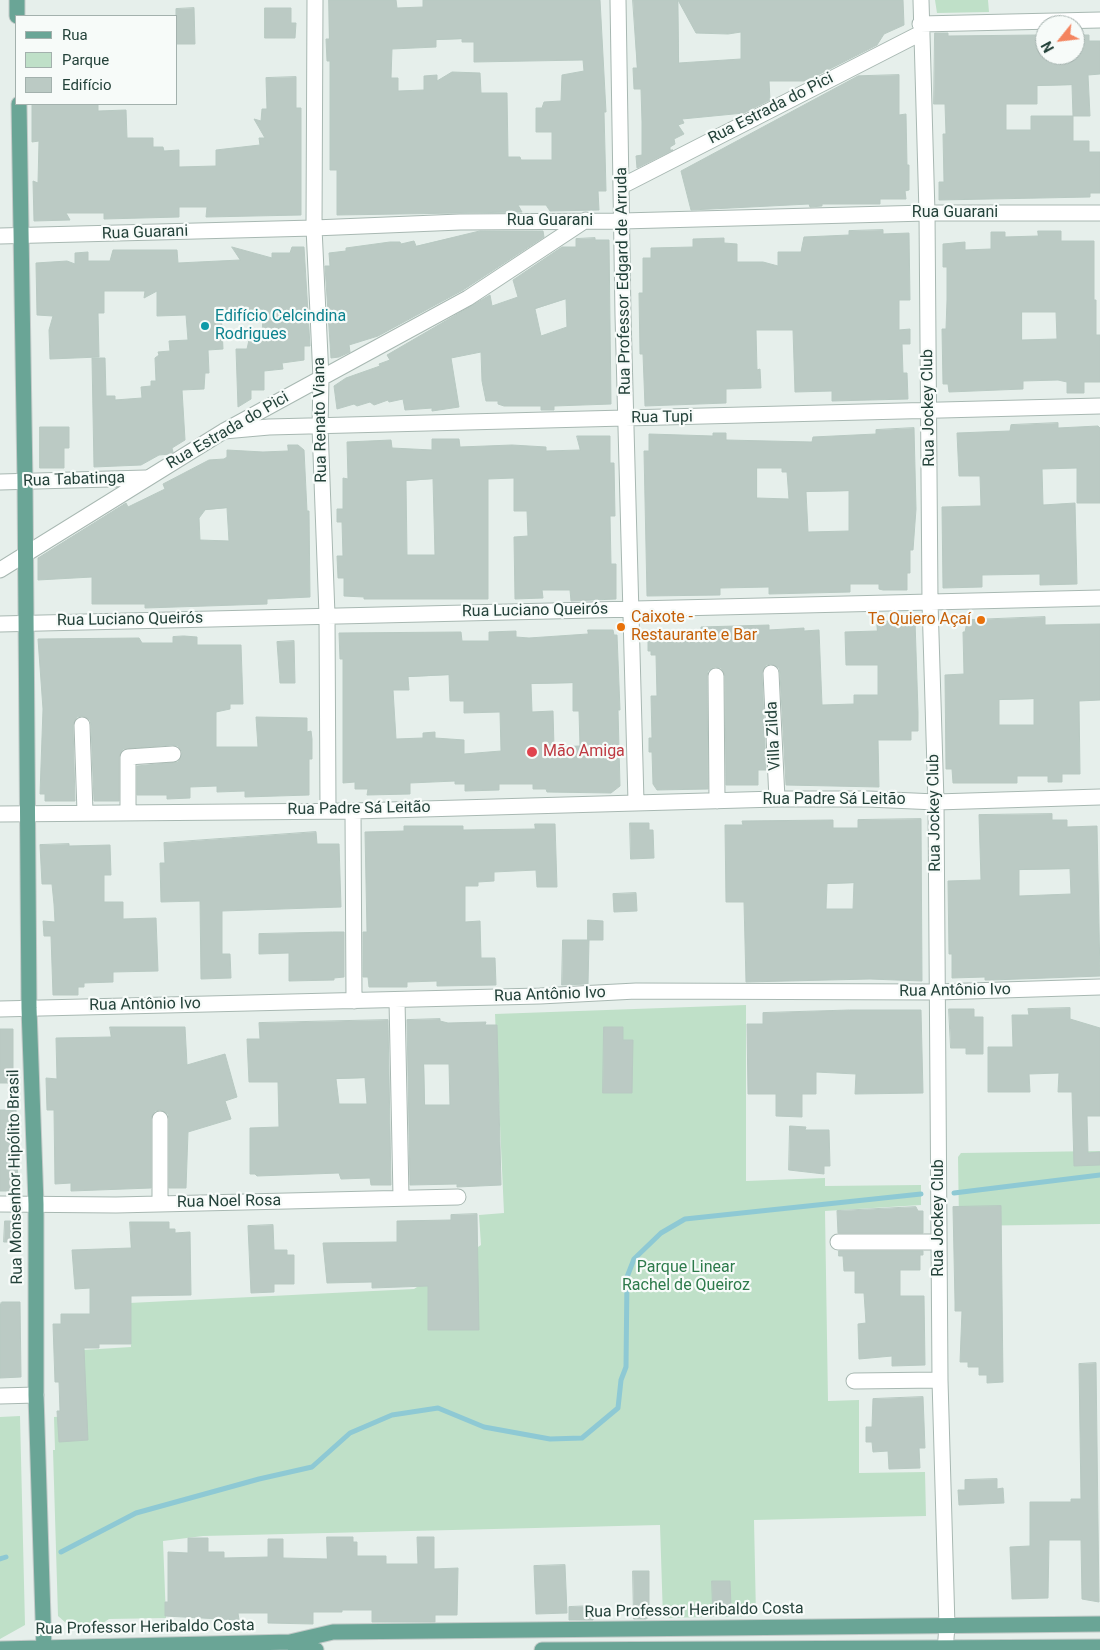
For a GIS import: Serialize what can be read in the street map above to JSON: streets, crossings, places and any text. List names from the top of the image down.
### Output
{
  "streets": {
    "main road": ["Rua Monsenhor Hipólito Brasil", "Rua Professor Heribaldo Costa"],
    "street": [
      "Rua Estrada do Pici",
      "Rua Guarani",
      "Rua Professor Edgard de Arruda",
      "Rua Jockey Club",
      "Rua Tupi",
      "Rua Renato Viana",
      "Rua Tabatinga",
      "Rua Luciano Queirós",
      "Villa Zilda",
      "Rua Padre Sá Leitão",
      "Rua Antônio Ivo",
      "Rua Noel Rosa"
    ]
  },
  "crossings": [
    ["Rua Estrada do Pici", "Rua Guarani"],
    ["Rua Estrada do Pici", "Rua Professor Edgard de Arruda"],
    ["Rua Estrada do Pici", "Rua Jockey Club"],
    ["Rua Estrada do Pici", "Rua Tupi"],
    ["Rua Estrada do Pici", "Rua Renato Viana"],
    ["Rua Estrada do Pici", "Rua Tabatinga"],
    ["Rua Estrada do Pici", "Rua Monsenhor Hipólito Brasil"],
    ["Rua Guarani", "Rua Professor Edgard de Arruda"],
    ["Rua Guarani", "Rua Jockey Club"],
    ["Rua Guarani", "Rua Renato Viana"],
    ["Rua Guarani", "Rua Monsenhor Hipólito Brasil"],
    ["Rua Professor Edgard de Arruda", "Rua Tupi"],
    ["Rua Professor Edgard de Arruda", "Rua Luciano Queirós"],
    ["Rua Professor Edgard de Arruda", "Rua Padre Sá Leitão"],
    ["Rua Jockey Club", "Rua Tupi"],
    ["Rua Jockey Club", "Rua Luciano Queirós"],
    ["Rua Jockey Club", "Rua Padre Sá Leitão"],
    ["Rua Jockey Club", "Rua Antônio Ivo"],
    ["Rua Jockey Club", "Rua Professor Heribaldo Costa"],
    ["Rua Tupi", "Rua Renato Viana"],
    ["Rua Renato Viana", "Rua Luciano Queirós"],
    ["Rua Renato Viana", "Rua Padre Sá Leitão"],
    ["Rua Tabatinga", "Rua Monsenhor Hipólito Brasil"],
    ["Rua Luciano Queirós", "Rua Monsenhor Hipólito Brasil"],
    ["Villa Zilda", "Rua Padre Sá Leitão"],
    ["Rua Padre Sá Leitão", "Rua Monsenhor Hipólito Brasil"],
    ["Rua Antônio Ivo", "Rua Monsenhor Hipólito Brasil"],
    ["Rua Monsenhor Hipólito Brasil", "Rua Noel Rosa"],
    ["Rua Monsenhor Hipólito Brasil", "Rua Professor Heribaldo Costa"]
  ],
  "parks": ["Parque Linear Rachel de Queiroz"],
  "places": [
    "Edifício Celcindina Rodrigues",
    "Te Quiero Açaí",
    "Caixote - Restaurante e Bar",
    "Mão Amiga"
  ],
  "legend": ["Rua", "Parque", "Edifício"],
  "north": "bottom left"
}
